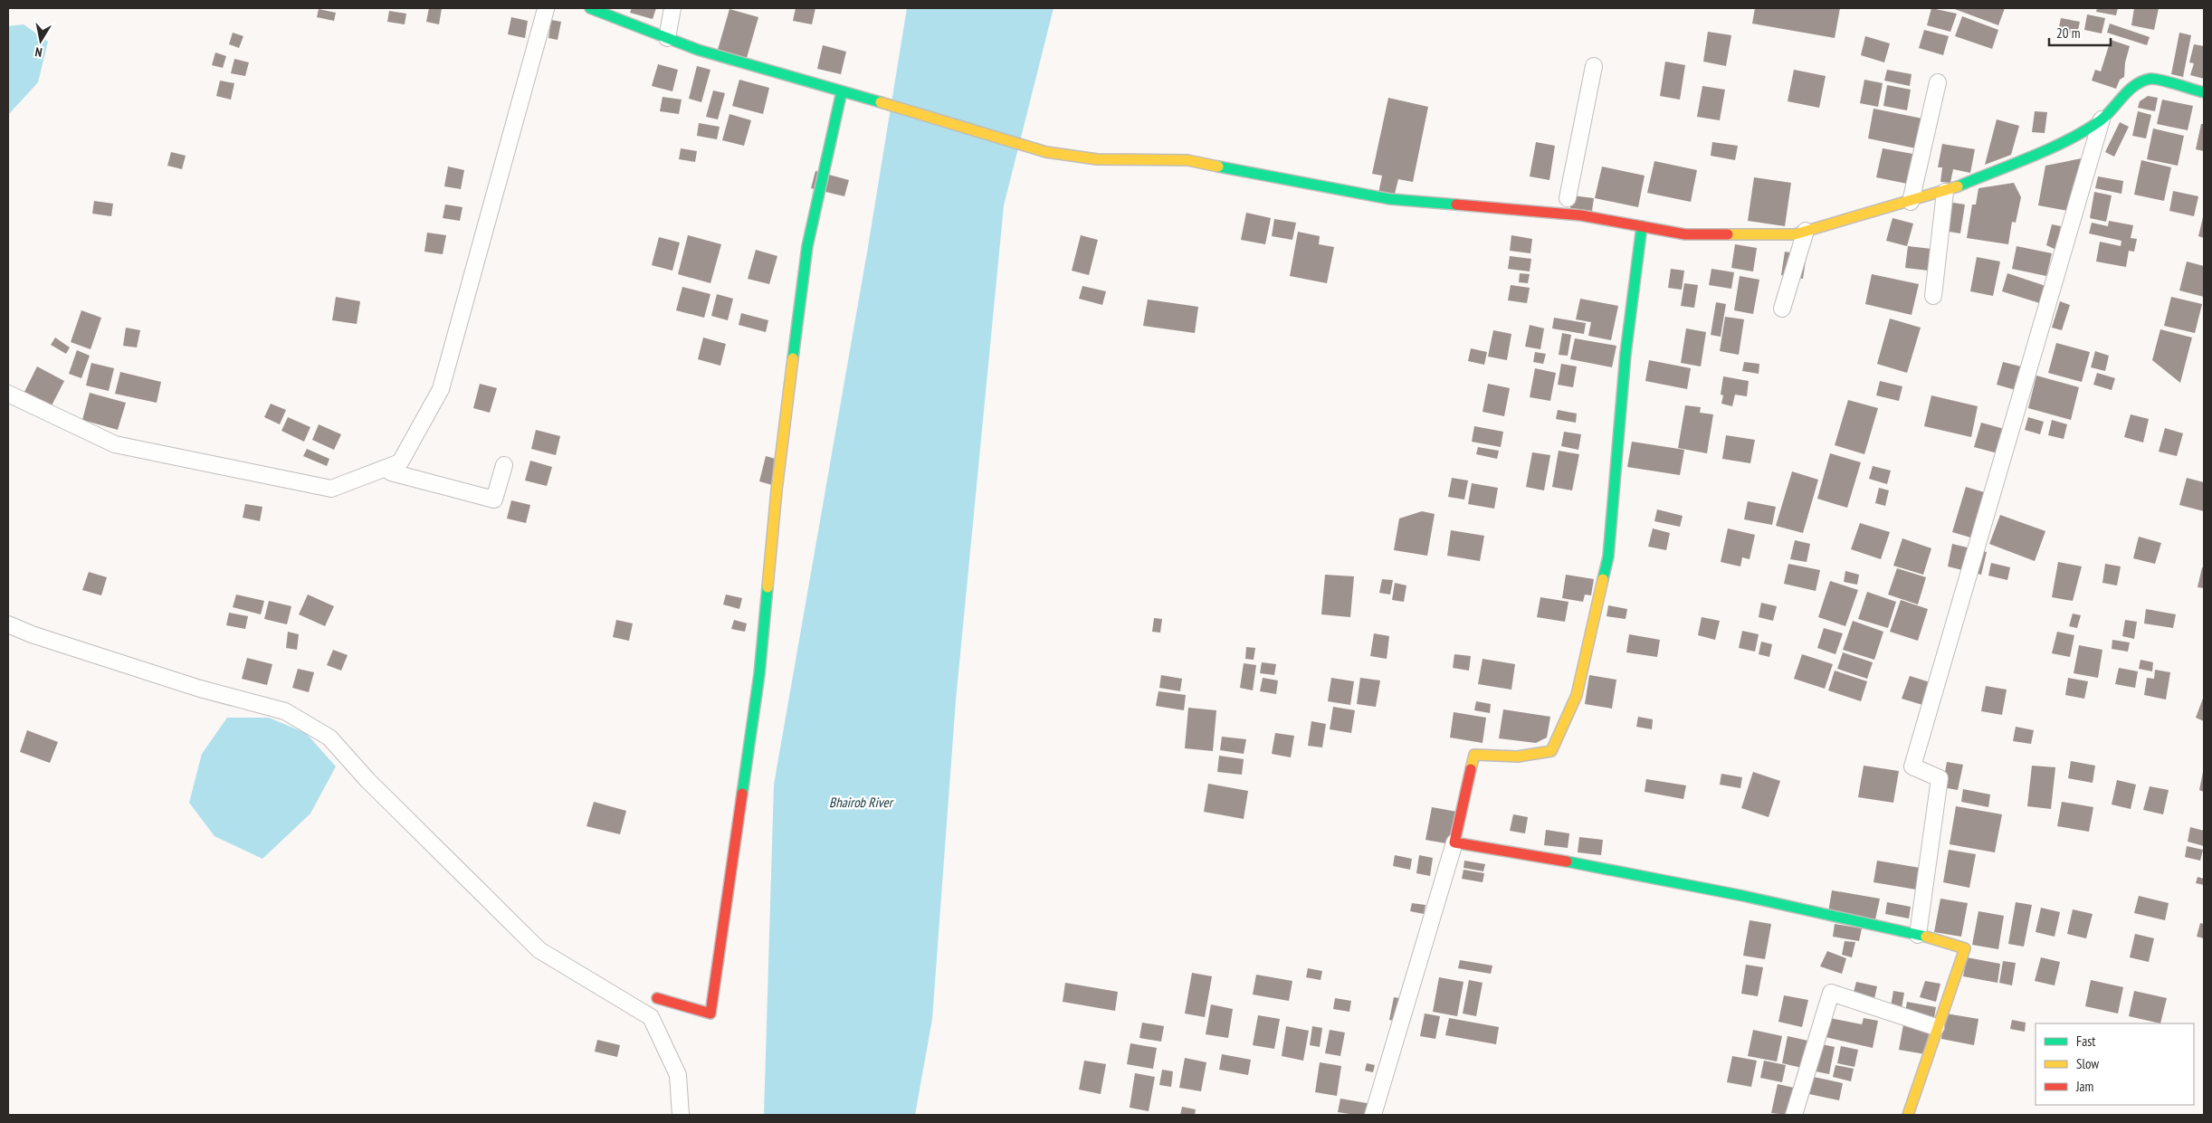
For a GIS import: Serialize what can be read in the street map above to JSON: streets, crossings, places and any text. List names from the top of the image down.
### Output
{
  "water": ["Bhairob River"],
  "legend": ["Fast", "Slow", "Jam"],
  "scale_bar": "20 m",
  "north": "bottom"
}
